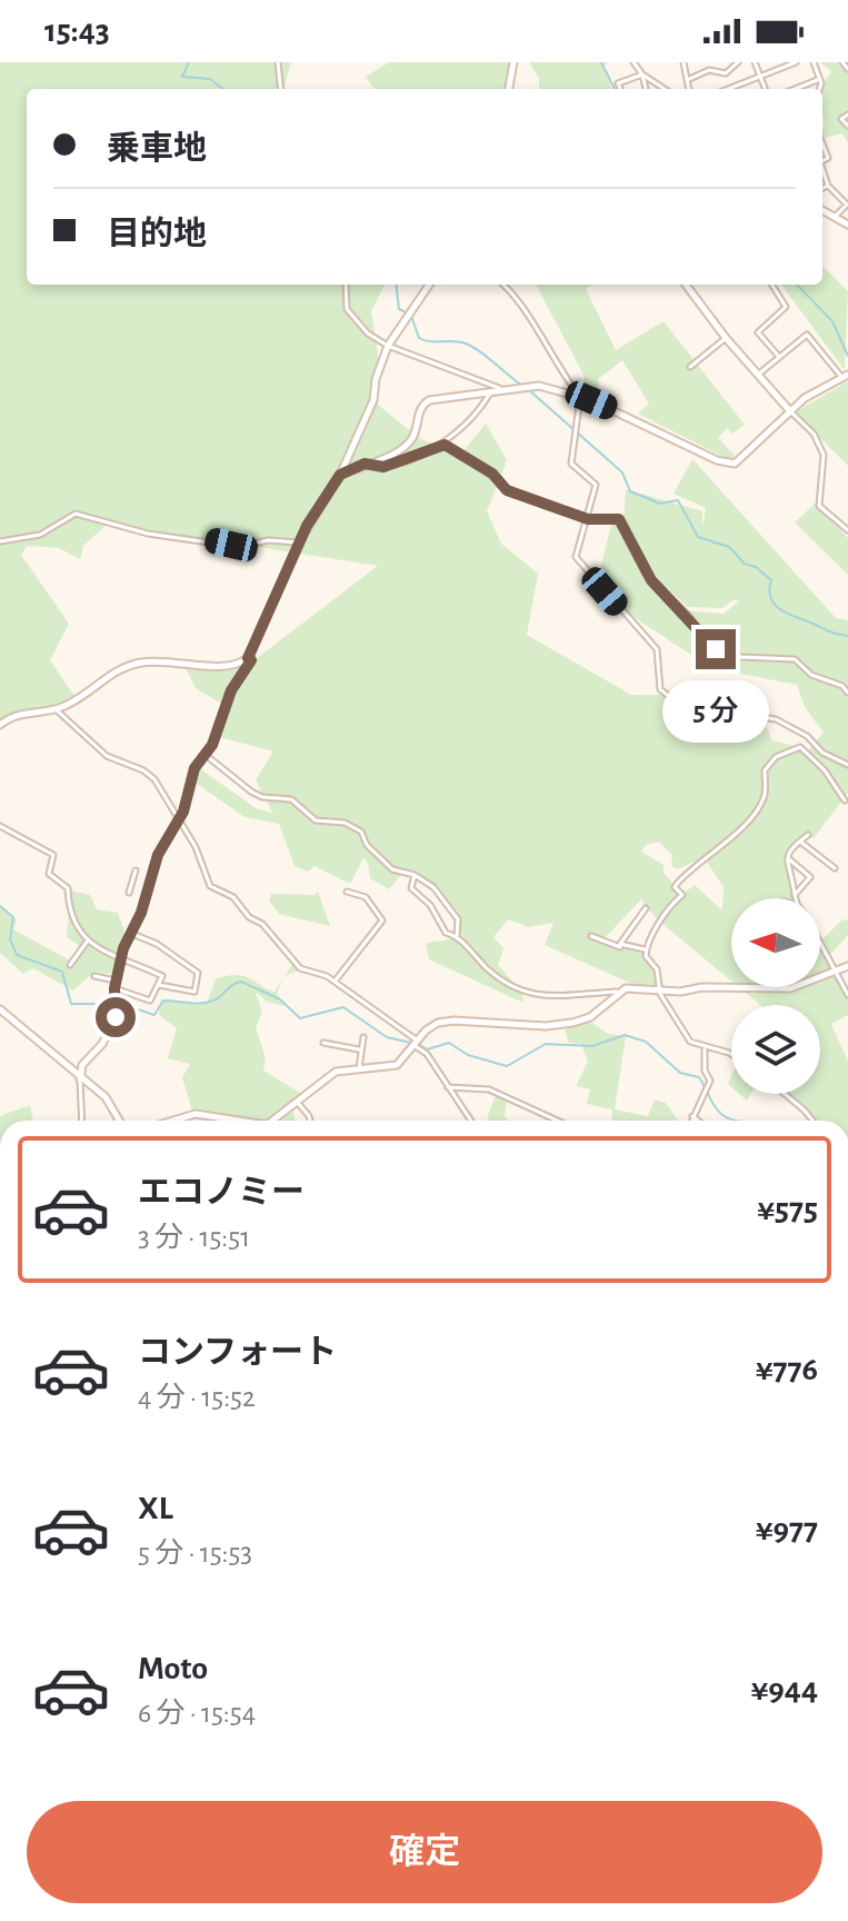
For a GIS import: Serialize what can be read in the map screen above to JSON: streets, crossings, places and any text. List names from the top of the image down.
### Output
{
  "north": "left",
  "page": {
    "status": "15:43",
    "banner": ["乗車地", "目的地"],
    "bubble": "5 分",
    "list": [
      {
        "name": "エコノミー",
        "note": "3 分 · 15:51",
        "value": "¥575"
      },
      {
        "name": "コンフォート",
        "note": "4 分 · 15:52",
        "value": "¥776"
      },
      {
        "name": "XL",
        "note": "5 分 · 15:53",
        "value": "¥977"
      },
      {
        "name": "Moto",
        "note": "6 分 · 15:54",
        "value": "¥944"
      }
    ],
    "buttons": "確定"
  }
}
